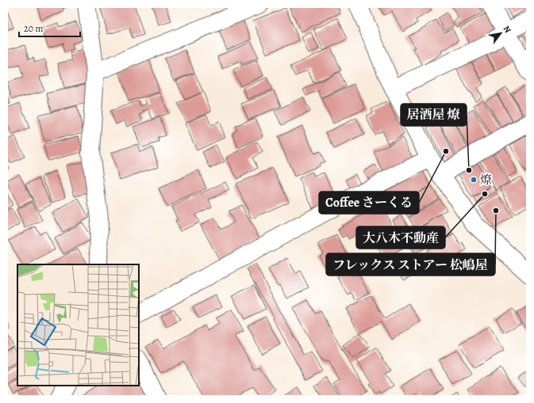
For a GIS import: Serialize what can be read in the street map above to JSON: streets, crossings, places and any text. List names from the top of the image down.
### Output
{
  "places": [
    "Coffee さーくる",
    "居酒屋 燎",
    "燎",
    "大八木不動産",
    "フレックス ストアー 松嶋屋"
  ],
  "scale_bar": "20 m",
  "north": "top right"
}
